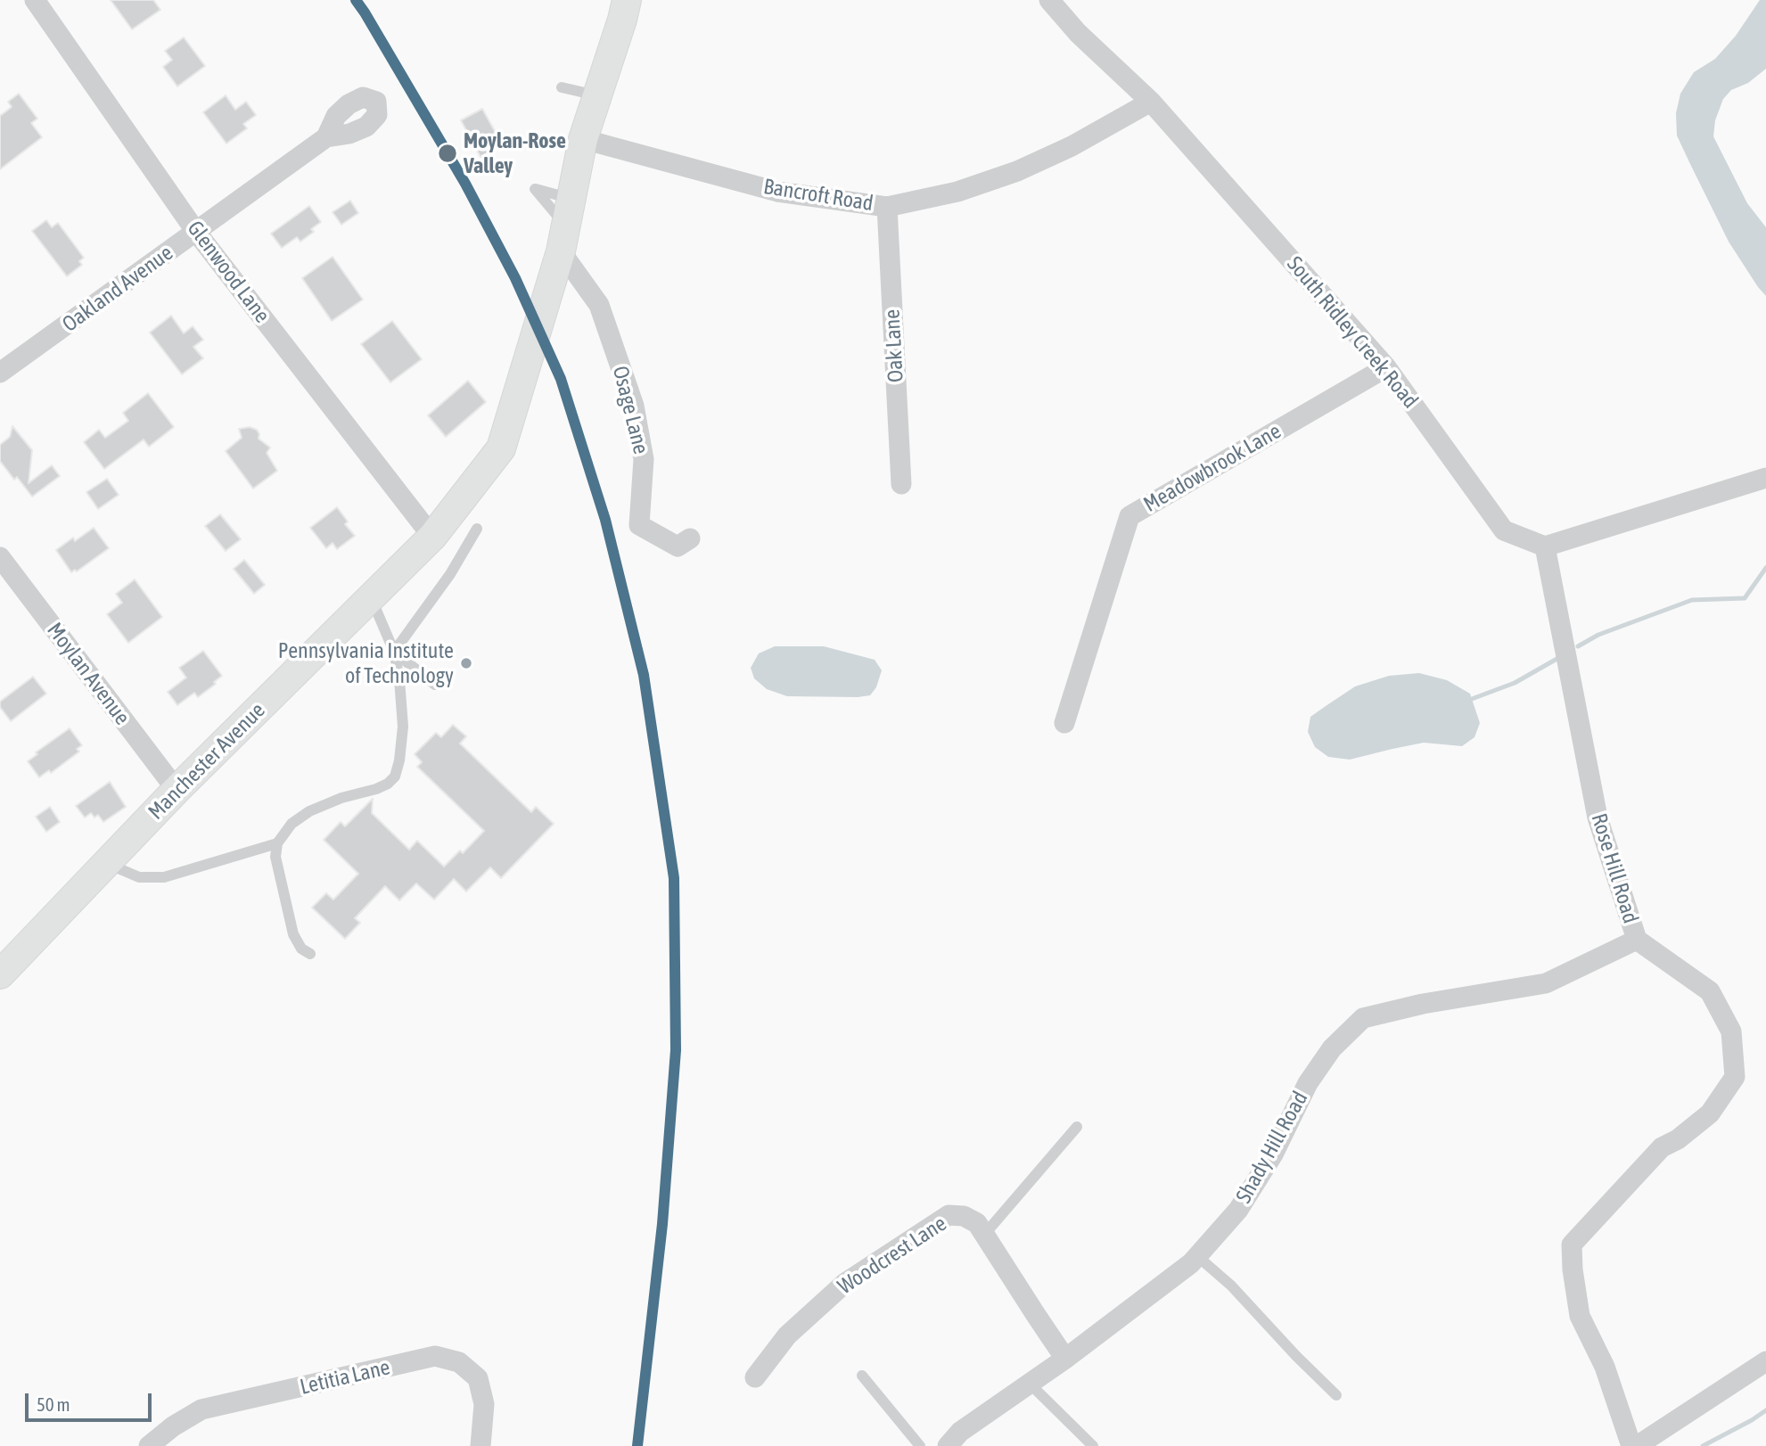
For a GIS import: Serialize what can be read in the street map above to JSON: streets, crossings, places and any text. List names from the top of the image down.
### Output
{
  "streets": {
    "street": [
      "Bancroft Road",
      "Glenwood Lane",
      "Oakland Avenue",
      "South Ridley Creek Road",
      "Oak Lane",
      "Osage Lane",
      "Meadowbrook Lane",
      "Moylan Avenue",
      "Manchester Avenue",
      "Rose Hill Road",
      "Shady Hill Road",
      "Woodcrest Lane",
      "Letitia Lane"
    ]
  },
  "crossings": [
    ["Bancroft Road", "South Ridley Creek Road"],
    ["Bancroft Road", "Oak Lane"],
    ["Bancroft Road", "Manchester Avenue"],
    ["Glenwood Lane", "Oakland Avenue"],
    ["Glenwood Lane", "Manchester Avenue"],
    ["South Ridley Creek Road", "Meadowbrook Lane"],
    ["South Ridley Creek Road", "Rose Hill Road"],
    ["Osage Lane", "Manchester Avenue"],
    ["Moylan Avenue", "Manchester Avenue"],
    ["Rose Hill Road", "Shady Hill Road"],
    ["Shady Hill Road", "Woodcrest Lane"]
  ],
  "places": ["Moylan-Rose Valley", "Pennsylvania Institute of Technology"],
  "scale_bar": "50 m"
}
